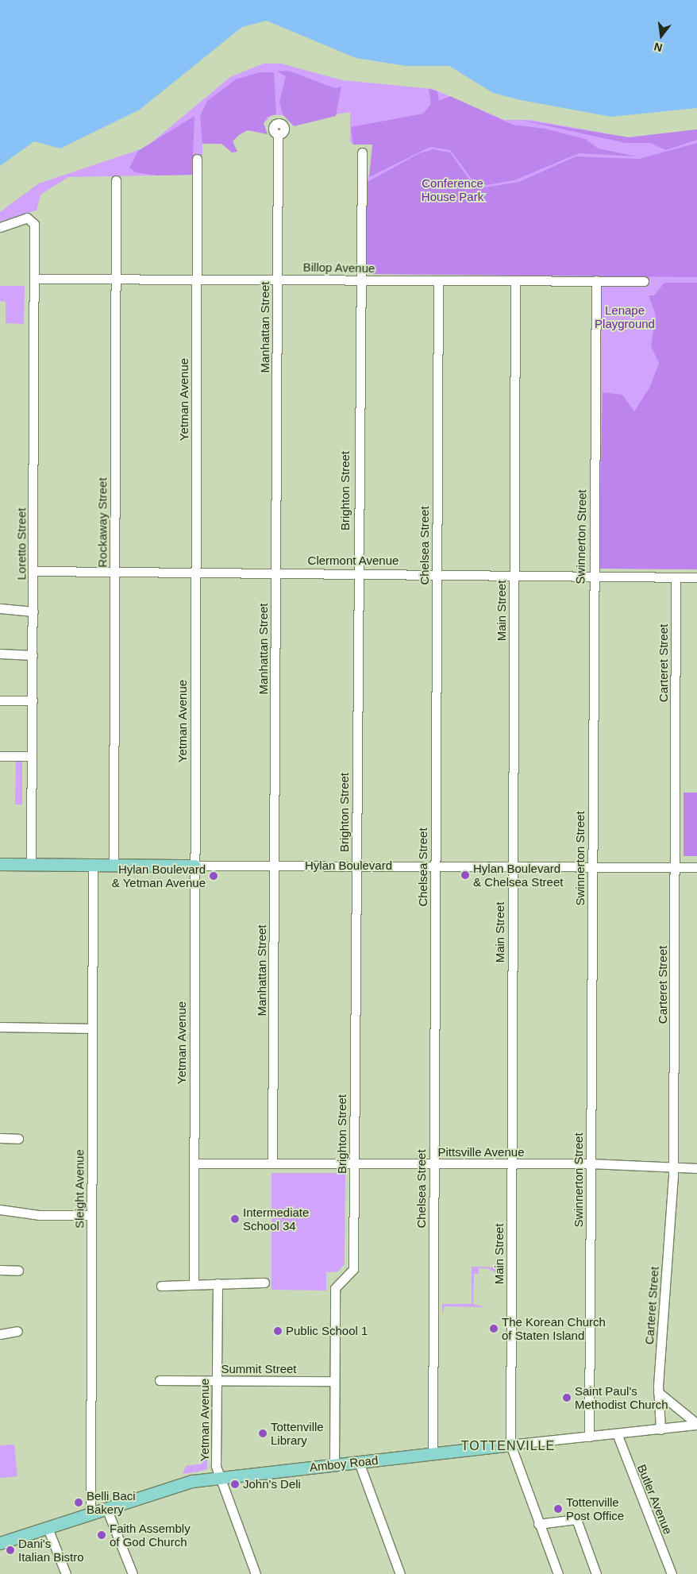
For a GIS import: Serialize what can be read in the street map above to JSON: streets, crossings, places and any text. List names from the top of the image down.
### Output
{
  "streets": {
    "main road": ["Hylan Boulevard", "Amboy Road"],
    "street": [
      "Billop Avenue",
      "Manhattan Street",
      "Yetman Avenue",
      "Brighton Street",
      "Rockaway Street",
      "Swinnerton Street",
      "Loretto Street",
      "Chelsea Street",
      "Clermont Avenue",
      "Main Street",
      "Carteret Street",
      "Pittsville Avenue",
      "Sleight Avenue",
      "Summit Street",
      "Butler Avenue"
    ]
  },
  "crossings": [
    ["Billop Avenue", "Manhattan Street"],
    ["Billop Avenue", "Yetman Avenue"],
    ["Billop Avenue", "Brighton Street"],
    ["Billop Avenue", "Rockaway Street"],
    ["Billop Avenue", "Swinnerton Street"],
    ["Billop Avenue", "Loretto Street"],
    ["Billop Avenue", "Chelsea Street"],
    ["Billop Avenue", "Main Street"],
    ["Manhattan Street", "Clermont Avenue"],
    ["Manhattan Street", "Hylan Boulevard"],
    ["Manhattan Street", "Pittsville Avenue"],
    ["Yetman Avenue", "Clermont Avenue"],
    ["Yetman Avenue", "Hylan Boulevard"],
    ["Yetman Avenue", "Pittsville Avenue"],
    ["Yetman Avenue", "Summit Street"],
    ["Yetman Avenue", "Amboy Road"],
    ["Brighton Street", "Clermont Avenue"],
    ["Brighton Street", "Hylan Boulevard"],
    ["Brighton Street", "Pittsville Avenue"],
    ["Brighton Street", "Summit Street"],
    ["Brighton Street", "Amboy Road"],
    ["Rockaway Street", "Clermont Avenue"],
    ["Rockaway Street", "Hylan Boulevard"],
    ["Swinnerton Street", "Clermont Avenue"],
    ["Swinnerton Street", "Hylan Boulevard"],
    ["Swinnerton Street", "Pittsville Avenue"],
    ["Swinnerton Street", "Amboy Road"],
    ["Loretto Street", "Clermont Avenue"],
    ["Loretto Street", "Hylan Boulevard"],
    ["Chelsea Street", "Clermont Avenue"],
    ["Chelsea Street", "Hylan Boulevard"],
    ["Chelsea Street", "Pittsville Avenue"],
    ["Chelsea Street", "Amboy Road"],
    ["Clermont Avenue", "Main Street"],
    ["Clermont Avenue", "Carteret Street"],
    ["Main Street", "Hylan Boulevard"],
    ["Main Street", "Pittsville Avenue"],
    ["Main Street", "Amboy Road"],
    ["Carteret Street", "Hylan Boulevard"],
    ["Carteret Street", "Pittsville Avenue"],
    ["Carteret Street", "Amboy Road"],
    ["Hylan Boulevard", "Sleight Avenue"],
    ["Sleight Avenue", "Amboy Road"],
    ["Amboy Road", "Butler Avenue"]
  ],
  "districts": ["TOTTENVILLE"],
  "parks": ["Conference House Park", "Lenape Playground"],
  "places": [
    "Hylan Boulevard & Chelsea Street",
    "Hylan Boulevard & Yetman Avenue",
    "Intermediate School 34",
    "The Korean Church of Staten Island",
    "Public School 1",
    "Saint Paul's Methodist Church",
    "Tottenville Library",
    "John's Deli",
    "Belli Baci Bakery",
    "Tottenville Post Office",
    "Faith Assembly of God Church",
    "Dani's Italian Bistro"
  ],
  "north": "bottom"
}
